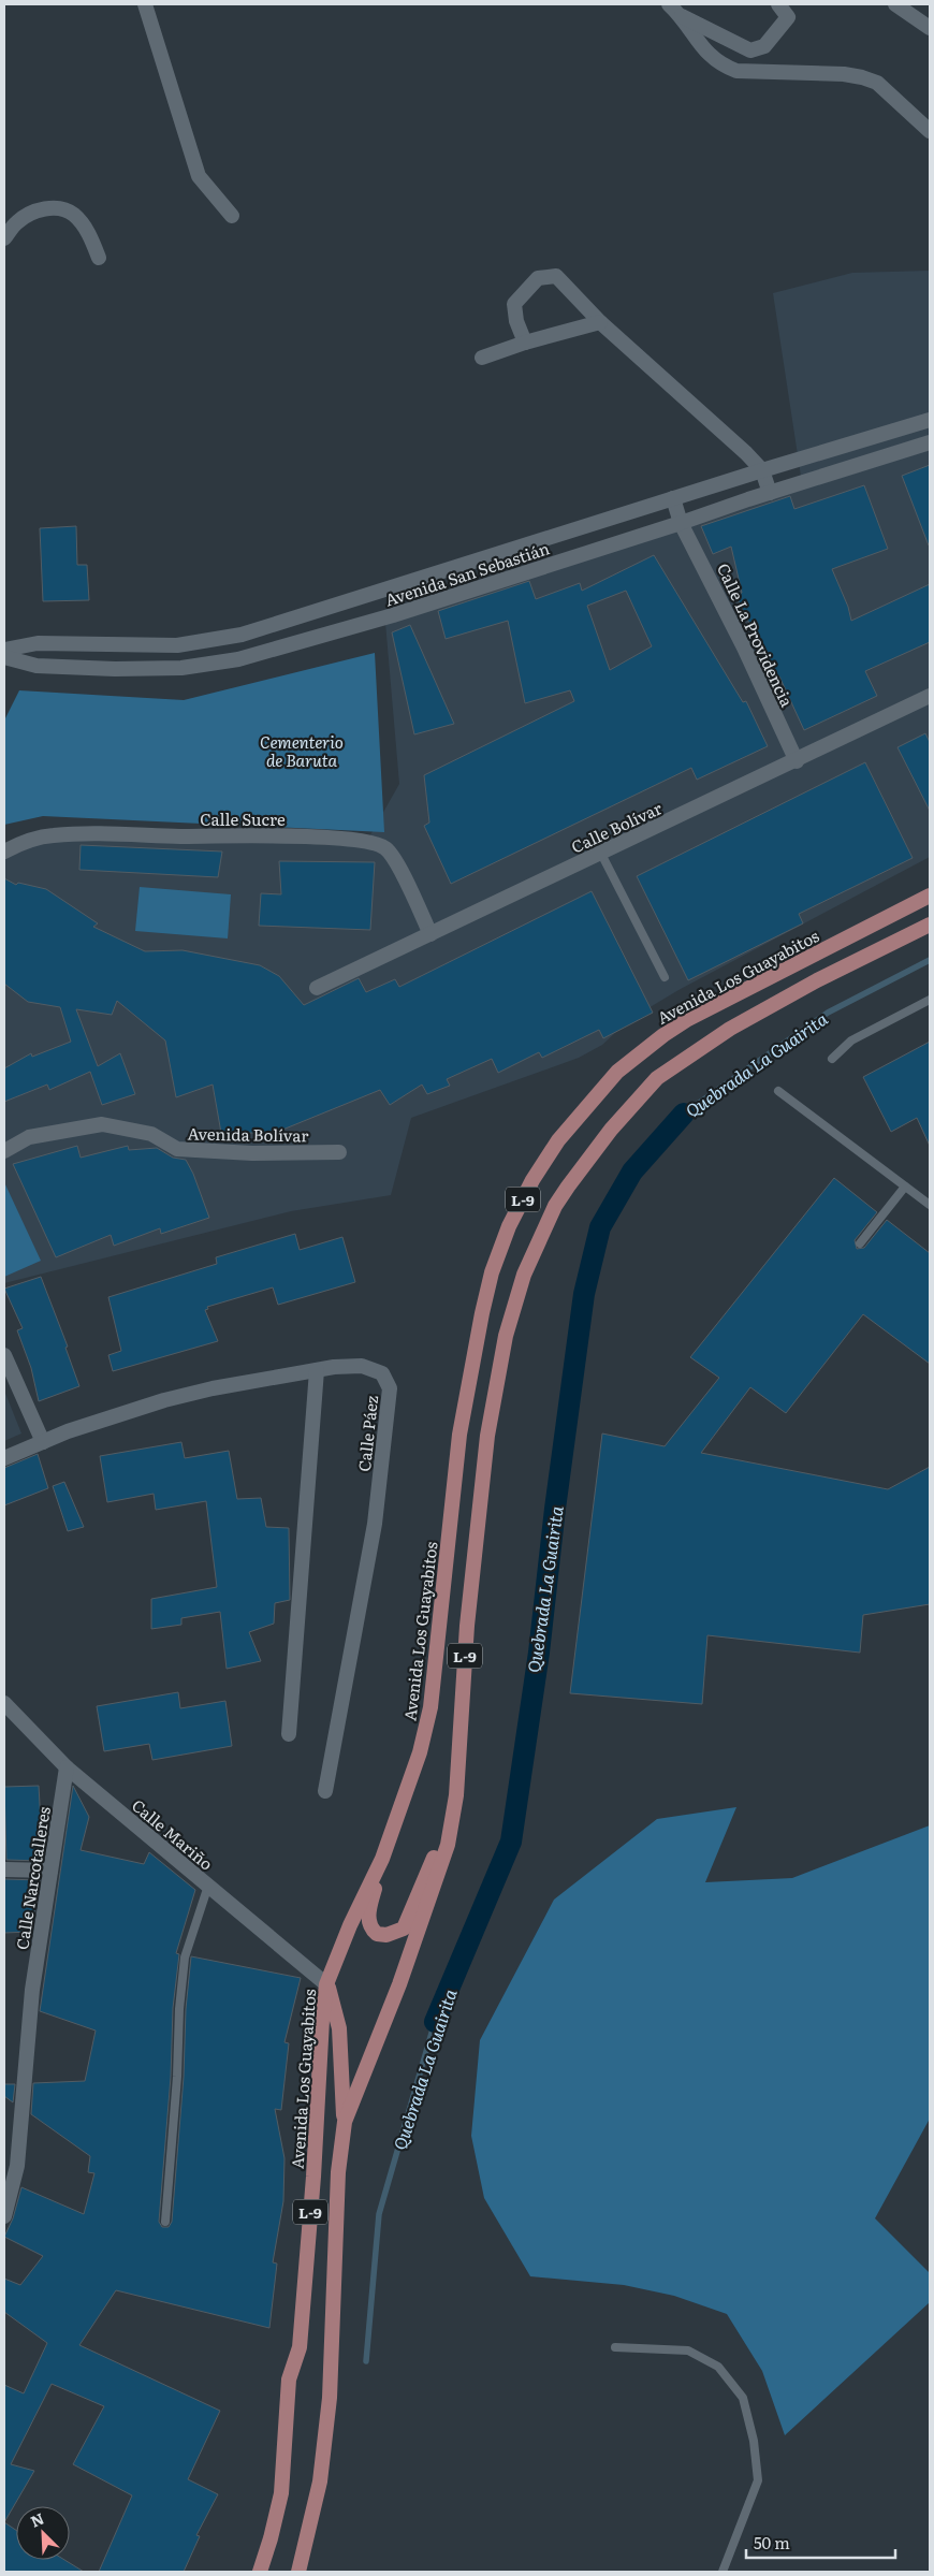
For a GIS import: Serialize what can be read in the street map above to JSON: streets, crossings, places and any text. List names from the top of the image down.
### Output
{
  "streets": {
    "main road": ["Avenida Los Guayabitos", "L-9"],
    "street": [
      "Avenida San Sebastián",
      "Calle La Providencia",
      "Calle Sucre",
      "Calle Bolívar",
      "Avenida Bolívar",
      "Calle Páez",
      "Calle Mariño",
      "Calle Narcotalleres"
    ]
  },
  "crossings": [
    ["Avenida San Sebastián", "Calle La Providencia"],
    ["Calle La Providencia", "Calle Bolívar"],
    ["Calle Sucre", "Calle Bolívar"],
    ["Avenida Los Guayabitos", "L-9"],
    ["Avenida Los Guayabitos", "Calle Mariño"],
    ["Calle Mariño", "Calle Narcotalleres"]
  ],
  "water": ["Quebrada La Guairita"],
  "parks": ["Cementerio de Baruta"],
  "scale_bar": "50 m",
  "north": "top left"
}
